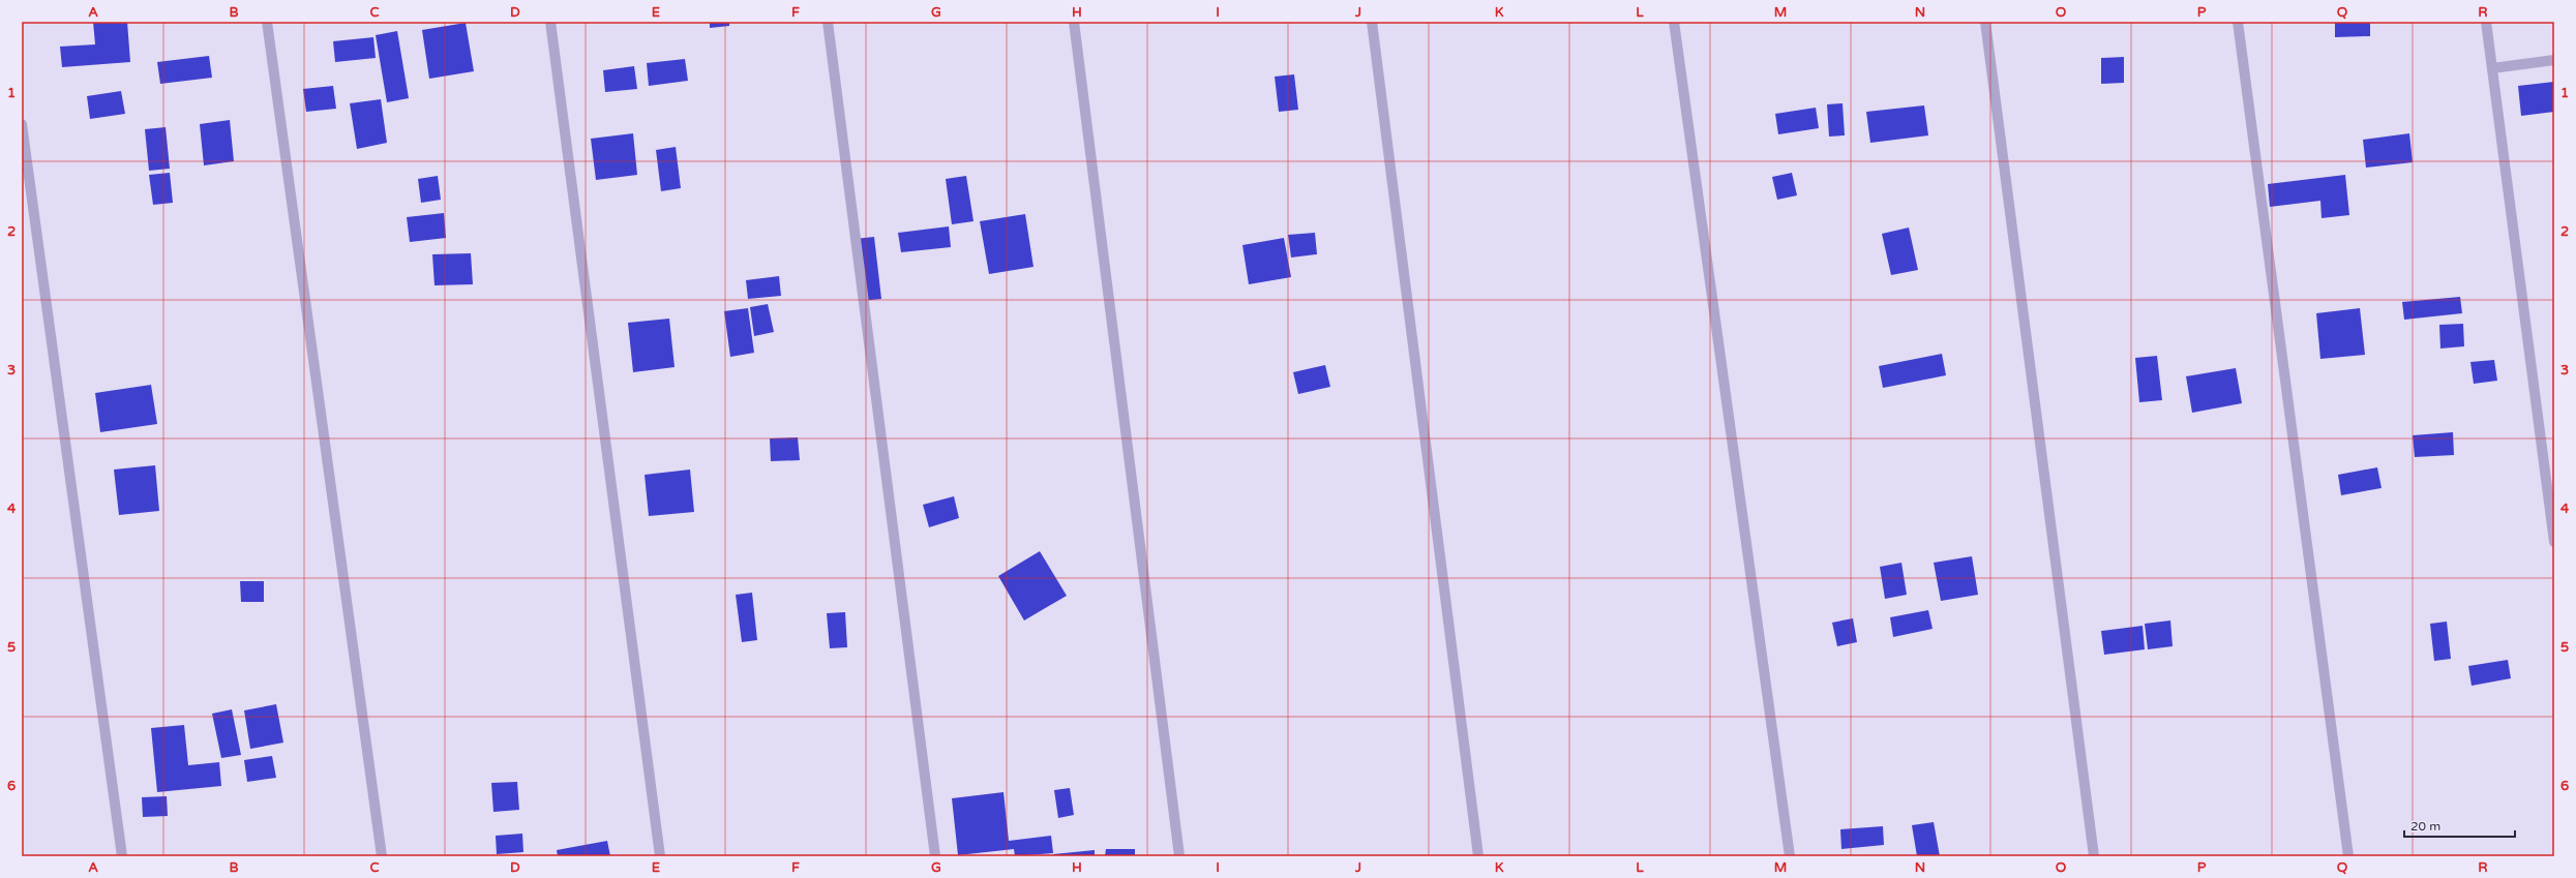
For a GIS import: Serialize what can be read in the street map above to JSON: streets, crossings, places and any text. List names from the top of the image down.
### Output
{
  "scale_bar": "20 m",
  "grid": {
    "columns": [
      "A",
      "B",
      "C",
      "D",
      "E",
      "F",
      "G",
      "H",
      "I",
      "J",
      "K",
      "L",
      "M",
      "N",
      "O",
      "P",
      "Q",
      "R"
    ],
    "rows": [
      "1",
      "2",
      "3",
      "4",
      "5",
      "6"
    ]
  }
}
